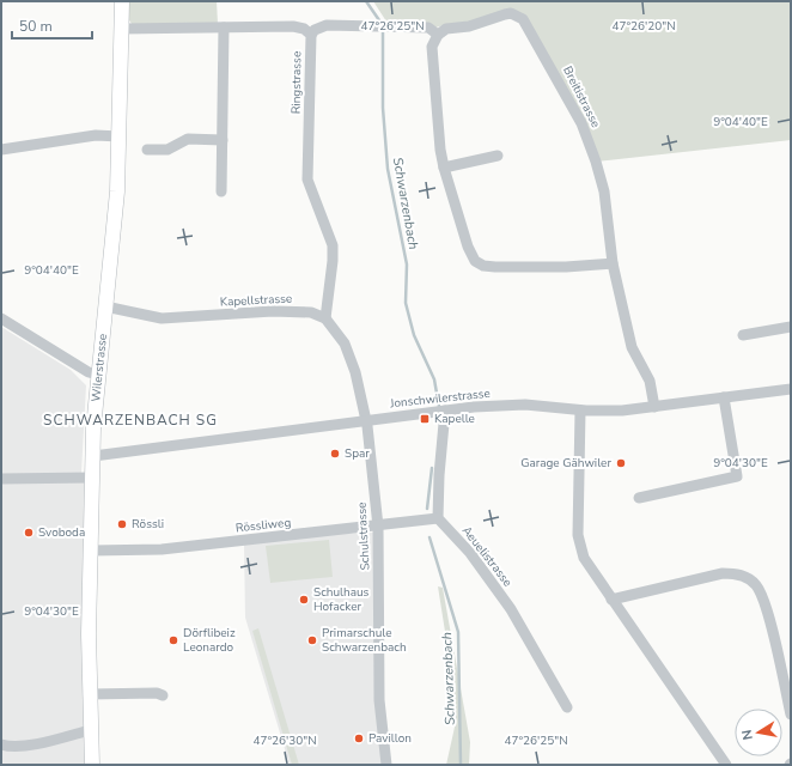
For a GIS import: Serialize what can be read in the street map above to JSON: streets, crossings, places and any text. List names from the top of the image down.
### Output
{
  "streets": {
    "main road": ["Wilerstrasse"],
    "street": [
      "Ringstrasse",
      "Breitistrasse",
      "Kapellstrasse",
      "Jonschwilerstrasse",
      "Rössliweg",
      "Schulstrasse",
      "Aeuelistrasse"
    ]
  },
  "crossings": [
    ["Ringstrasse", "Kapellstrasse"],
    ["Breitistrasse", "Jonschwilerstrasse"],
    ["Kapellstrasse", "Wilerstrasse"],
    ["Wilerstrasse", "Jonschwilerstrasse"],
    ["Wilerstrasse", "Rössliweg"],
    ["Jonschwilerstrasse", "Schulstrasse"],
    ["Rössliweg", "Schulstrasse"],
    ["Rössliweg", "Aeuelistrasse"]
  ],
  "districts": ["SCHWARZENBACH SG"],
  "water": ["Schwarzenbach"],
  "places": {
    "transit": ["Kapelle"],
    "other": [
      "Spar",
      "Garage Gähwiler",
      "Rössli",
      "Svoboda",
      "Schulhaus Hofacker",
      "Dörflibeiz Leonardo",
      "Primarschule Schwarzenbach",
      "Pavillon"
    ]
  },
  "scale_bar": "50 m",
  "north": "left",
  "coordinates": [
    "47°26'25\"N",
    "47°26'20\"N",
    "9°04'40\"E",
    "9°04'30\"E",
    "47°26'30\"N"
  ]
}
